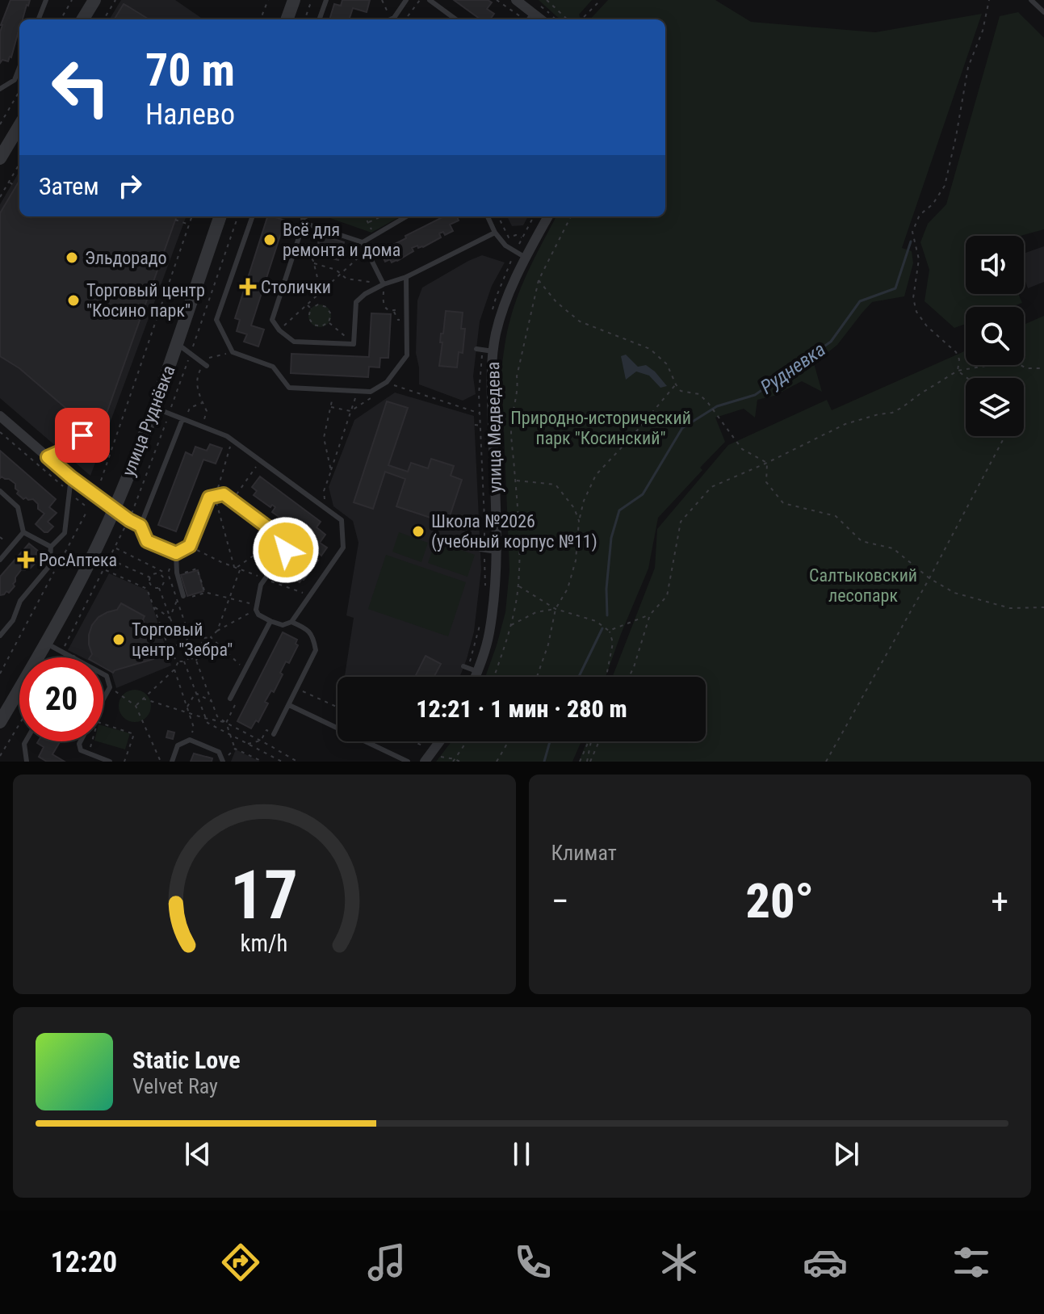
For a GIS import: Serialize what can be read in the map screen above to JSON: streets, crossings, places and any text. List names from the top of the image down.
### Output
{
  "streets": {
    "street": ["улица Руднёвка", "улица Медведева"]
  },
  "water": ["Рудневка"],
  "parks": ["Природно-исторический парк \"Косинский\"", "Салтыковский лесопарк"],
  "places": {
    "other": [
      "Всё для ремонта и дома",
      "Эльдорадо",
      "Торговый центр \"Косино парк\"",
      "Школа №2026 (учебный корпус №11)",
      "Торговый центр \"Зебра\""
    ],
    "health": ["Столички", "РосАптека"]
  },
  "page": {
    "turn": ["70 m", "Налево"],
    "then": "Затем",
    "limit": "20",
    "trip": "12:21 · 1 мин · 280 m",
    "tile": "Климат",
    "heat": ["−", "20°", "+"],
    "song": ["Static Love", "Velvet Ray"],
    "tabs": "12:20",
    "gauge": ["17", "km/h"]
  }
}
